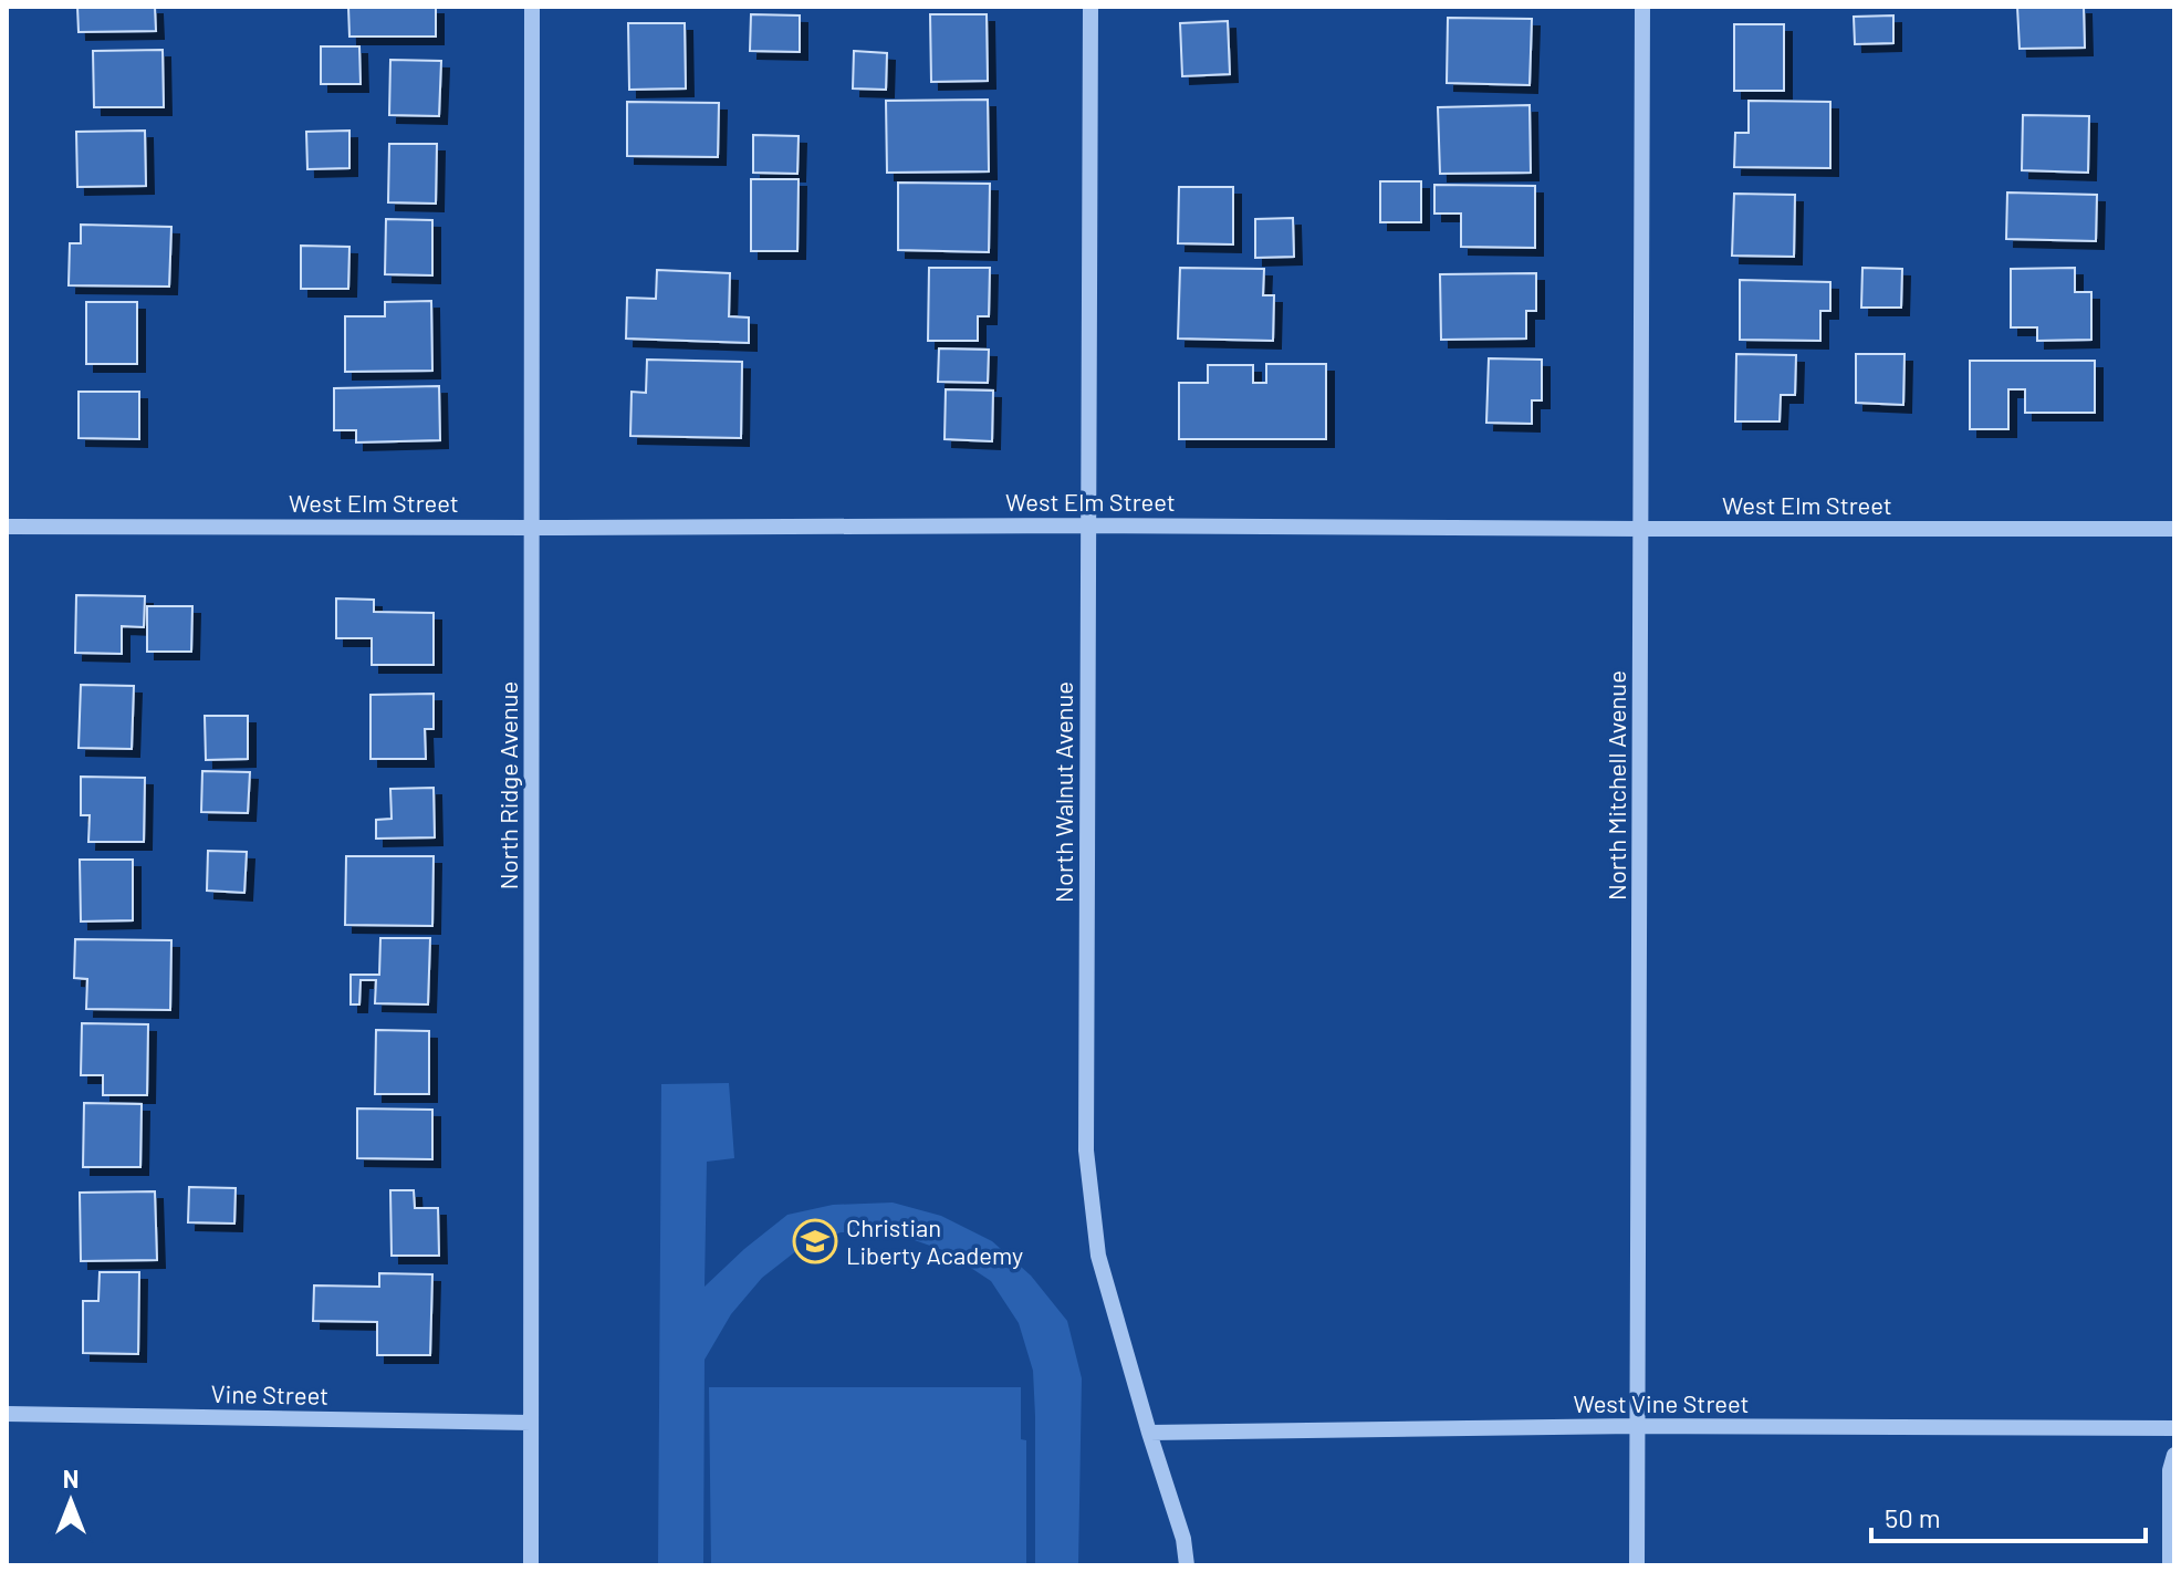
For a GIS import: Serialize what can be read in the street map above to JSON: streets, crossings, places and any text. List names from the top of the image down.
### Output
{
  "streets": {
    "street": [
      "West Elm Street",
      "North Ridge Avenue",
      "North Mitchell Avenue",
      "North Walnut Avenue",
      "Vine Street",
      "West Vine Street"
    ]
  },
  "crossings": [
    ["West Elm Street", "North Ridge Avenue"],
    ["West Elm Street", "North Mitchell Avenue"],
    ["West Elm Street", "North Walnut Avenue"],
    ["North Ridge Avenue", "Vine Street"],
    ["North Mitchell Avenue", "West Vine Street"],
    ["North Walnut Avenue", "West Vine Street"]
  ],
  "places": {
    "school or university": ["Christian Liberty Academy"]
  },
  "scale_bar": "50 m",
  "north": "top"
}
